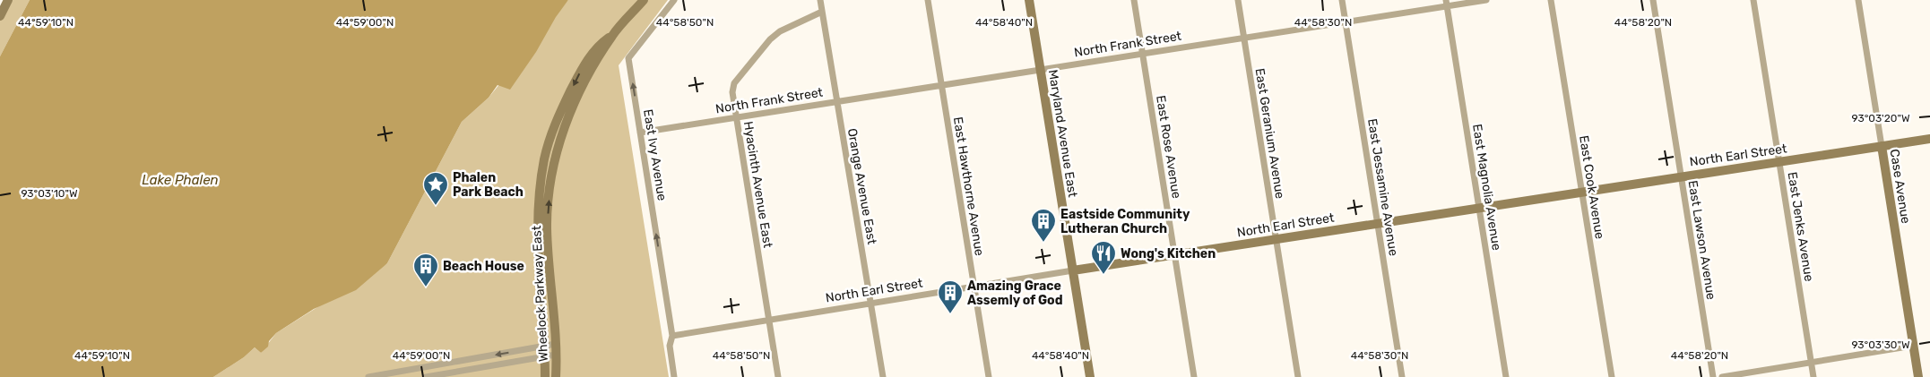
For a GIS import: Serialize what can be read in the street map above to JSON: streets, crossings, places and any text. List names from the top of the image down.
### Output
{
  "streets": {
    "street": [
      "North Frank Street",
      "Maryland Avenue East",
      "East Geranium Avenue",
      "East Rose Avenue",
      "East Ivy Avenue",
      "North Earl Street",
      "Hyacinth Avenue East",
      "Orange Avenue East",
      "East Hawthorne Avenue",
      "Case Avenue",
      "East Jessamine Avenue",
      "East Magnolia Avenue",
      "East Cook Avenue",
      "East Jenks Avenue",
      "East Lawson Avenue",
      "Wheelock Parkway East"
    ]
  },
  "crossings": [
    ["North Frank Street", "Maryland Avenue East"],
    ["North Frank Street", "East Geranium Avenue"],
    ["North Frank Street", "East Rose Avenue"],
    ["North Frank Street", "East Ivy Avenue"],
    ["North Frank Street", "Hyacinth Avenue East"],
    ["North Frank Street", "Orange Avenue East"],
    ["North Frank Street", "East Hawthorne Avenue"],
    ["North Frank Street", "East Jessamine Avenue"],
    ["North Frank Street", "East Magnolia Avenue"],
    ["Maryland Avenue East", "North Earl Street"],
    ["East Geranium Avenue", "North Earl Street"],
    ["East Rose Avenue", "North Earl Street"],
    ["East Ivy Avenue", "North Earl Street"],
    ["North Earl Street", "Hyacinth Avenue East"],
    ["North Earl Street", "Orange Avenue East"],
    ["North Earl Street", "East Hawthorne Avenue"],
    ["North Earl Street", "Case Avenue"],
    ["North Earl Street", "East Jessamine Avenue"],
    ["North Earl Street", "East Magnolia Avenue"],
    ["North Earl Street", "East Cook Avenue"],
    ["North Earl Street", "East Jenks Avenue"],
    ["North Earl Street", "East Lawson Avenue"],
    ["Hyacinth Avenue East", "Orange Avenue East"]
  ],
  "one_way": ["East Ivy Avenue"],
  "water": ["Lake Phalen"],
  "places": {
    "place": ["Phalen Park Beach"],
    "building": ["Eastside Community Lutheran Church", "Beach House", "Amazing Grace Assemly of God"],
    "restaurant": ["Wong's Kitchen"]
  },
  "coordinates": [
    "44°59'10\"N",
    "44°59'00\"N",
    "44°58'50\"N",
    "44°58'40\"N",
    "44°58'20\"N",
    "44°58'30\"N",
    "93°03'20\"W",
    "93°03'10\"W",
    "93°03'30\"W"
  ]
}
